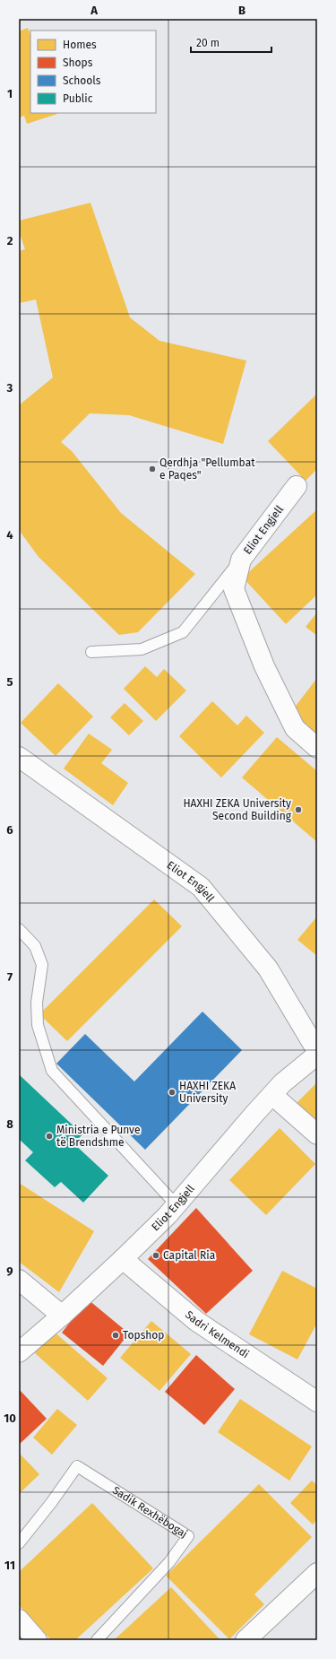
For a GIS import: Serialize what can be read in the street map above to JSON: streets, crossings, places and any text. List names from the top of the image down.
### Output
{
  "streets": {
    "street": ["Eliot Engjell", "Sadri Kelmendi"],
    "lane": ["Sadik Rexhëbogaj"]
  },
  "crossings": [
    ["Eliot Engjell", "Sadri Kelmendi"]
  ],
  "places": [
    "Qerdhja \"Pellumbat e Paqes\"",
    "HAXHI ZEKA University Second Building",
    "HAXHI ZEKA University",
    "Ministria e Punve të Brendshme",
    "Capital Ria",
    "Topshop"
  ],
  "legend": [
    "Homes",
    "Shops",
    "Schools",
    "Public"
  ],
  "scale_bar": "20 m",
  "grid": {
    "columns": ["A", "B"],
    "rows": [
      "1",
      "2",
      "3",
      "4",
      "5",
      "6",
      "7",
      "8",
      "9",
      "10",
      "11"
    ]
  }
}
